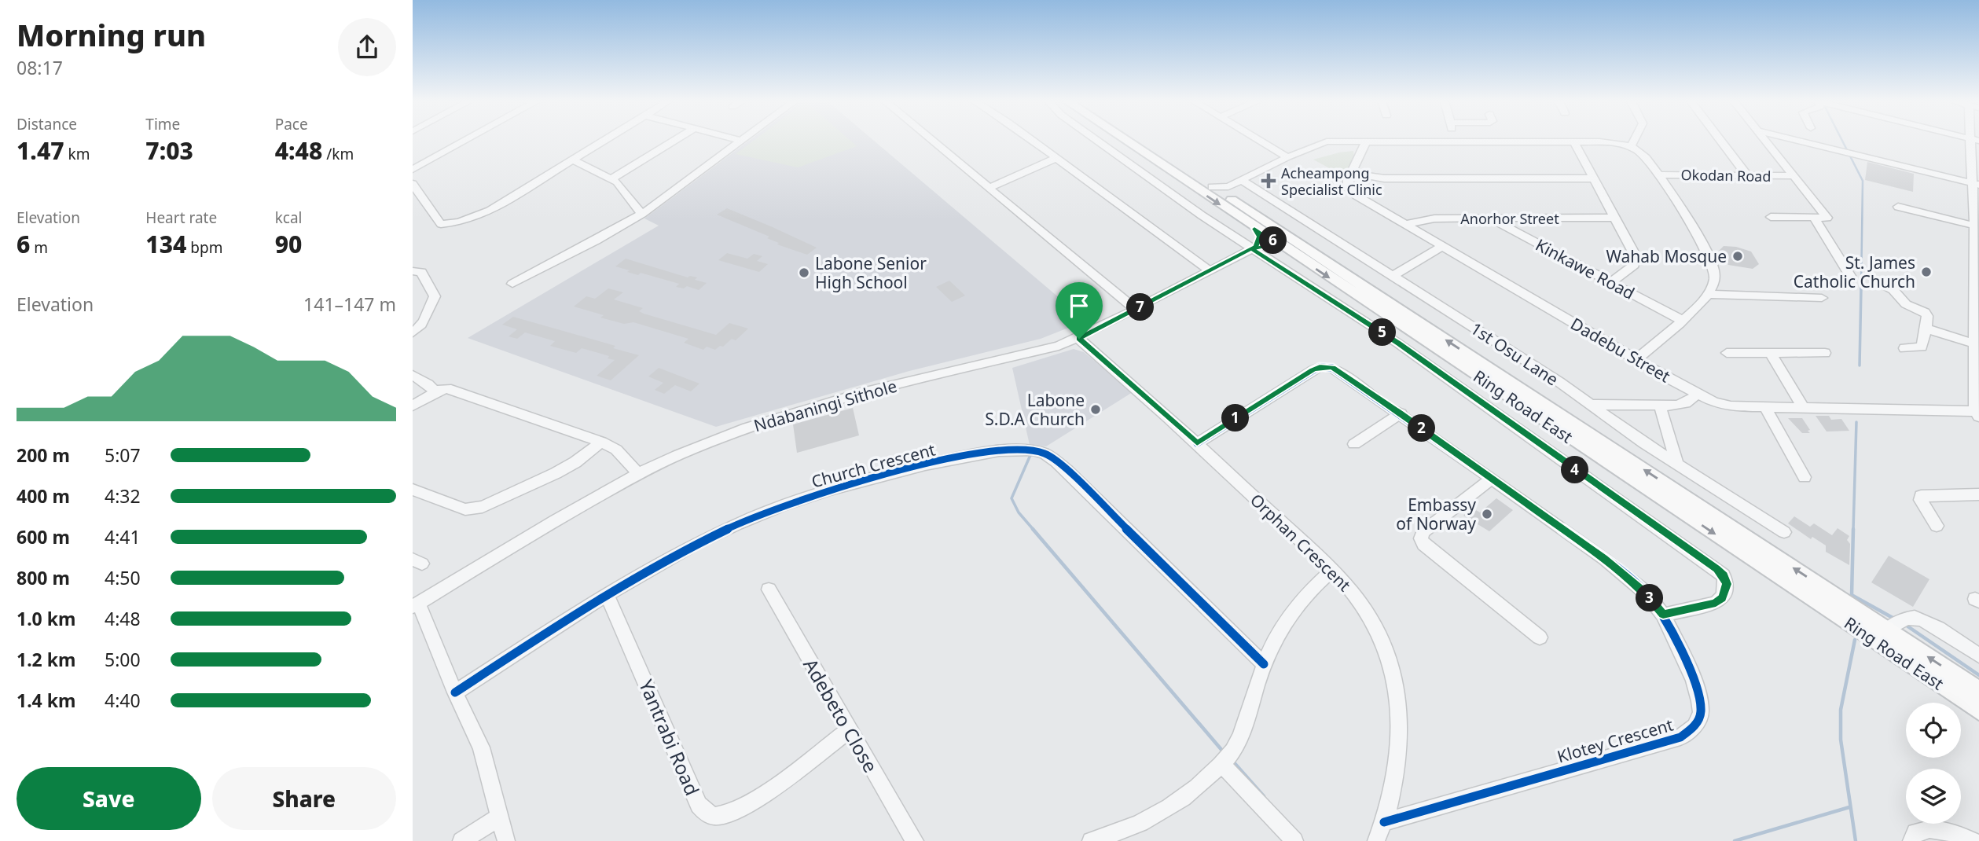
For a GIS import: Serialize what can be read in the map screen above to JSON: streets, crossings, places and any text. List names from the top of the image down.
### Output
{
  "streets": {
    "main road": ["Ring Road East"],
    "street": [
      "Okodan Road",
      "Anorhor Street",
      "Kinkawe Road",
      "Dadebu Street",
      "1st Osu Lane",
      "Ndabaningi Sithole",
      "Church Crescent",
      "Orphan Crescent",
      "Adebeto Close",
      "Yantrabi Road",
      "Klotey Crescent"
    ]
  },
  "crossings": [
    ["Anorhor Street", "Kinkawe Road"],
    ["Anorhor Street", "Dadebu Street"],
    ["Ndabaningi Sithole", "Ring Road East"],
    ["Ndabaningi Sithole", "Orphan Crescent"],
    ["Church Crescent", "Yantrabi Road"],
    ["Orphan Crescent", "Klotey Crescent"],
    ["Adebeto Close", "Yantrabi Road"]
  ],
  "places": {
    "health": ["Acheampong Specialist Clinic"],
    "other": [
      "Wahab Mosque",
      "St. James Catholic Church",
      "Labone Senior High School",
      "Labone S.D.A Church",
      "Embassy of Norway"
    ]
  },
  "page": {
    "heading": ["Morning run", "08:17"],
    "stats": [
      ["Distance", "1.47 km"],
      ["Time", "7:03"],
      ["Pace", "4:48 /km"],
      ["Elevation", "6 m"],
      ["Heart rate", "134 bpm"],
      ["kcal", "90"]
    ],
    "pins": [
      "6",
      "7",
      "5",
      "1",
      "2",
      "4",
      "3"
    ],
    "chart": ["Elevation", "141–147 m"],
    "list": [
      {
        "name": "200 m",
        "note": "5:07"
      },
      {
        "name": "400 m",
        "note": "4:32"
      },
      {
        "name": "600 m",
        "note": "4:41"
      },
      {
        "name": "800 m",
        "note": "4:50"
      },
      {
        "name": "1.0 km",
        "note": "4:48"
      },
      {
        "name": "1.2 km",
        "note": "5:00"
      },
      {
        "name": "1.4 km",
        "note": "4:40"
      }
    ],
    "buttons": ["Save", "Share"]
  }
}
